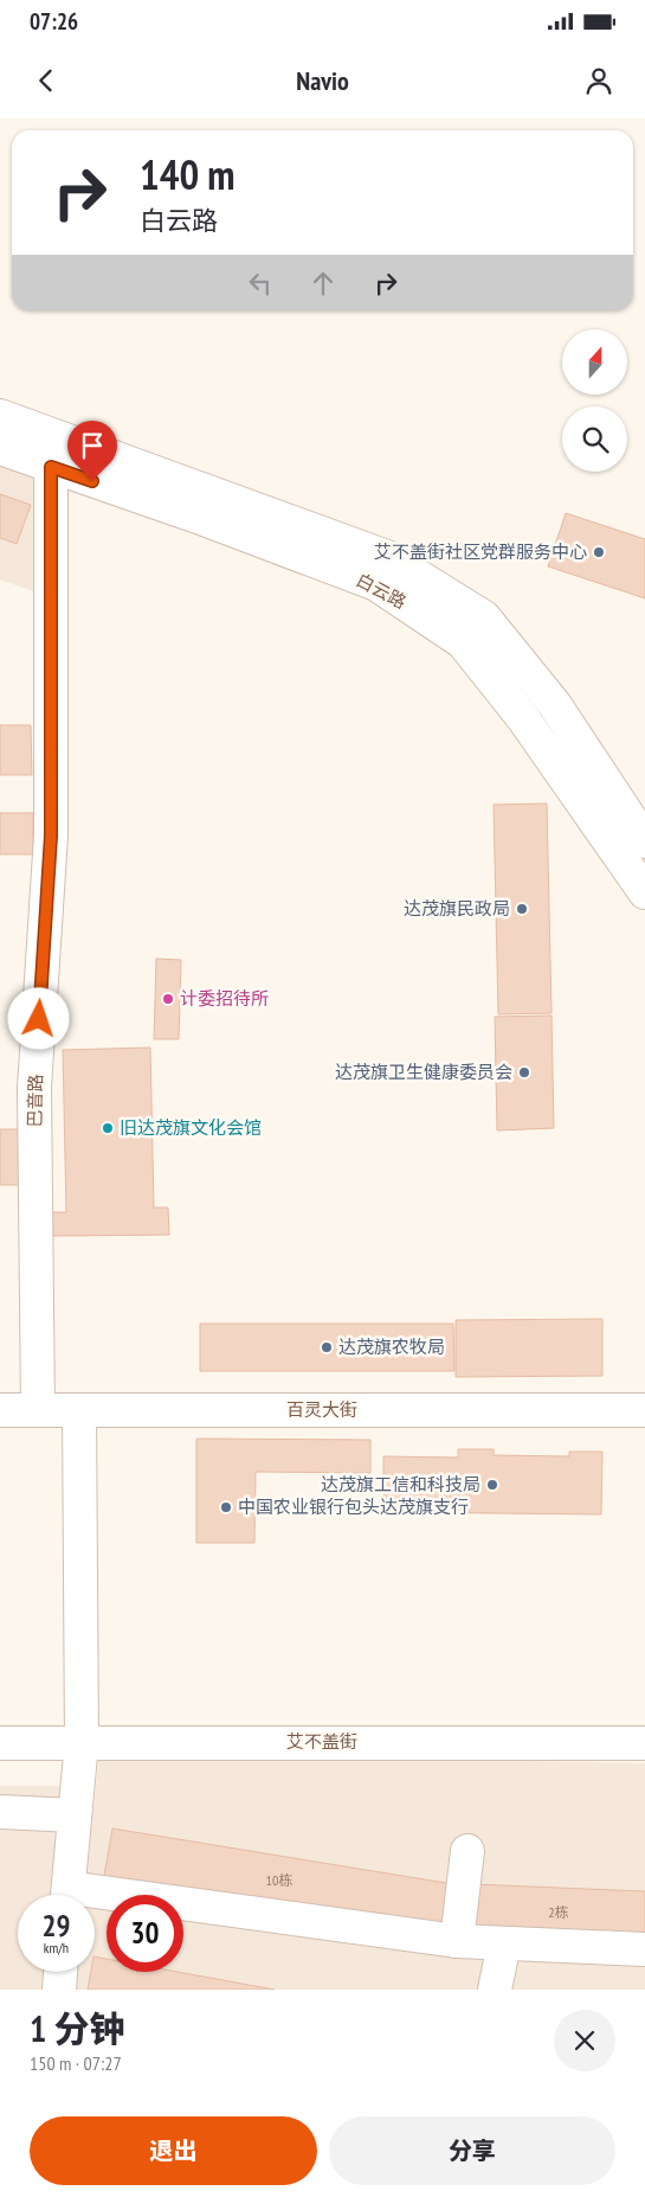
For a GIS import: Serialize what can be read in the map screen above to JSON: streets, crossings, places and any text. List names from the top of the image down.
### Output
{
  "streets": {
    "street": [
      "白云路",
      "巴音路",
      "百灵大街",
      "艾不盖街"
    ]
  },
  "crossings": [
    ["白云路", "巴音路"],
    ["巴音路", "百灵大街"]
  ],
  "places": [
    "艾不盖街社区党群服务中心",
    "达茂旗民政局",
    "计委招待所",
    "达茂旗卫生健康委员会",
    "旧达茂旗文化会馆",
    "达茂旗农牧局",
    "达茂旗工信和科技局",
    "中国农业银行包头达茂旗支行"
  ],
  "house_numbers": ["10栋", "2栋"],
  "north": "top",
  "page": {
    "status": "07:26",
    "header": "Navio",
    "turn": ["140 m", "白云路"],
    "speed": "29 km/h",
    "limit": "30",
    "heading": ["1 分钟", "150 m · 07:27"],
    "buttons": ["退出", "分享"]
  }
}
